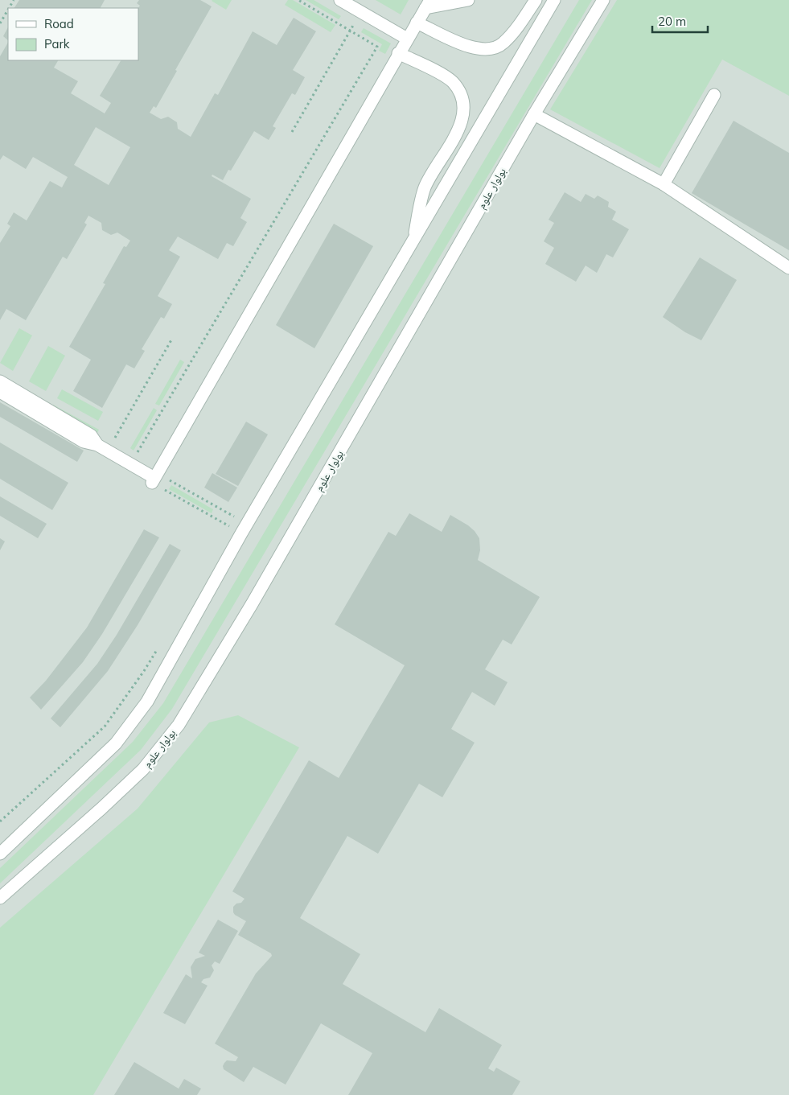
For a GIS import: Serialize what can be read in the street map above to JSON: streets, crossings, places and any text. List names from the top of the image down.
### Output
{
  "streets": {
    "lane": ["بولوار علوم"]
  },
  "legend": ["Road", "Park"],
  "scale_bar": "20 m"
}
